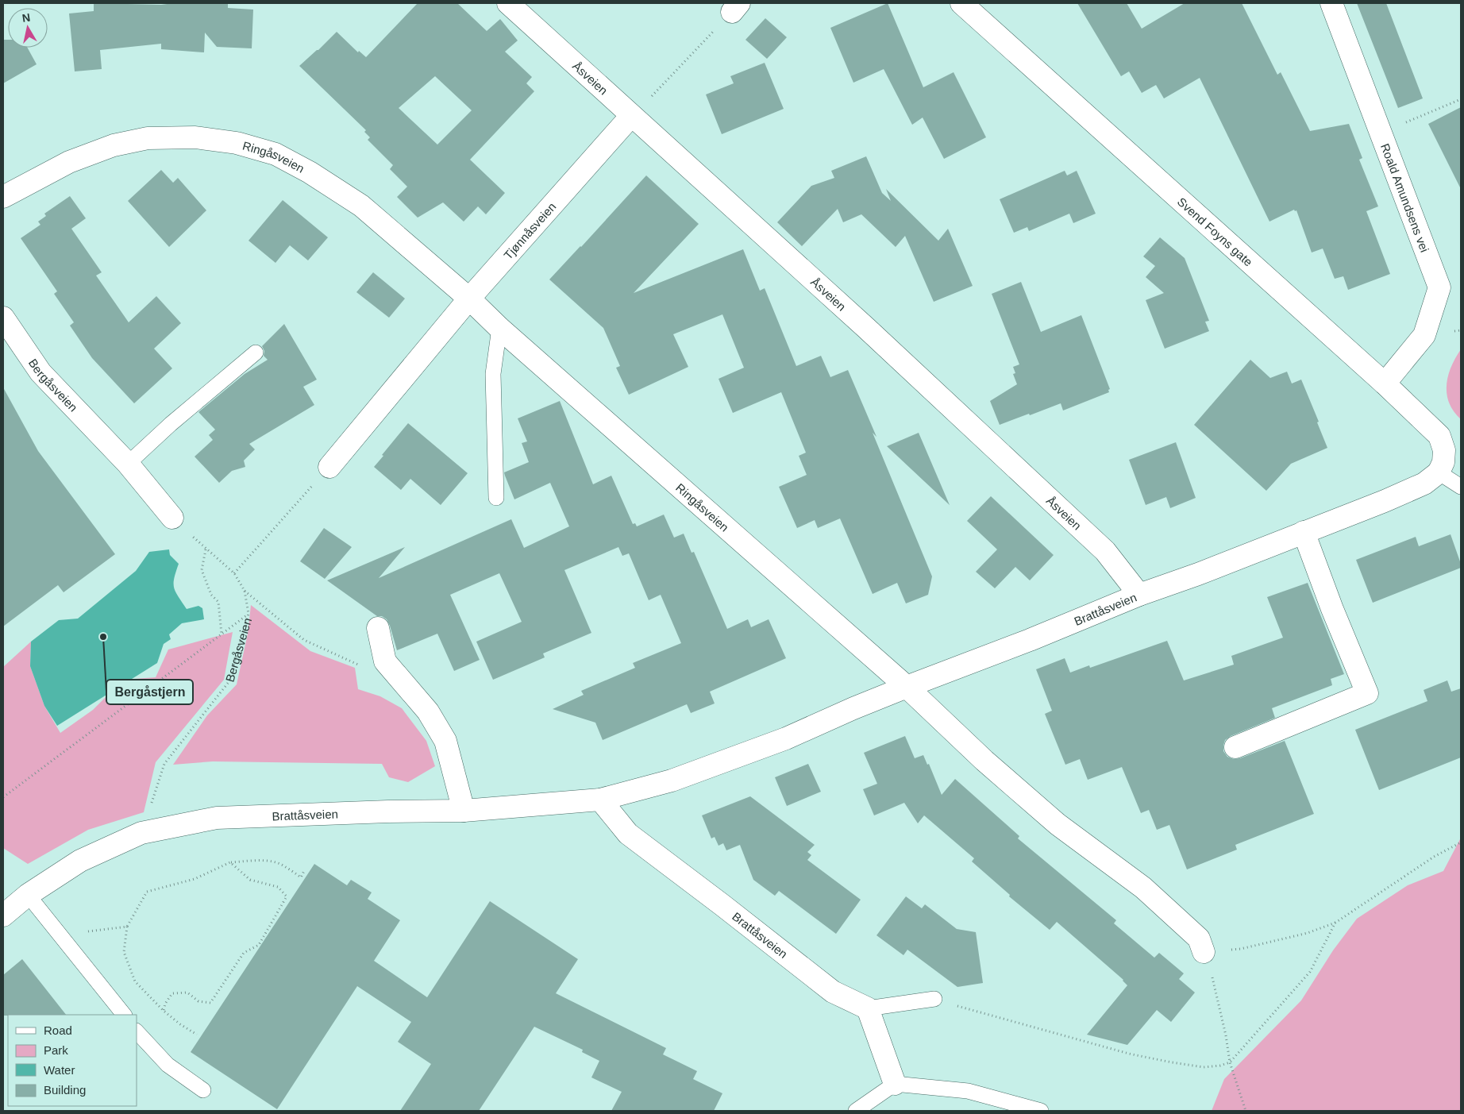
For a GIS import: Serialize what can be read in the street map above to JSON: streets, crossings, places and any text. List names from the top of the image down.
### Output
{
  "streets": {
    "street": [
      "Åsveien",
      "Ringåsveien",
      "Roald Amundsens vei",
      "Tjønnåsveien",
      "Svend Foyns gate",
      "Bergåsveien",
      "Brattåsveien"
    ]
  },
  "crossings": [
    ["Åsveien", "Tjønnåsveien"],
    ["Åsveien", "Brattåsveien"],
    ["Ringåsveien", "Tjønnåsveien"],
    ["Ringåsveien", "Brattåsveien"],
    ["Roald Amundsens vei", "Svend Foyns gate"],
    ["Svend Foyns gate", "Brattåsveien"],
    ["Bergåsveien", "Brattåsveien"]
  ],
  "places": ["Bergåstjern"],
  "legend": [
    "Road",
    "Park",
    "Water",
    "Building"
  ],
  "north": "top"
}
